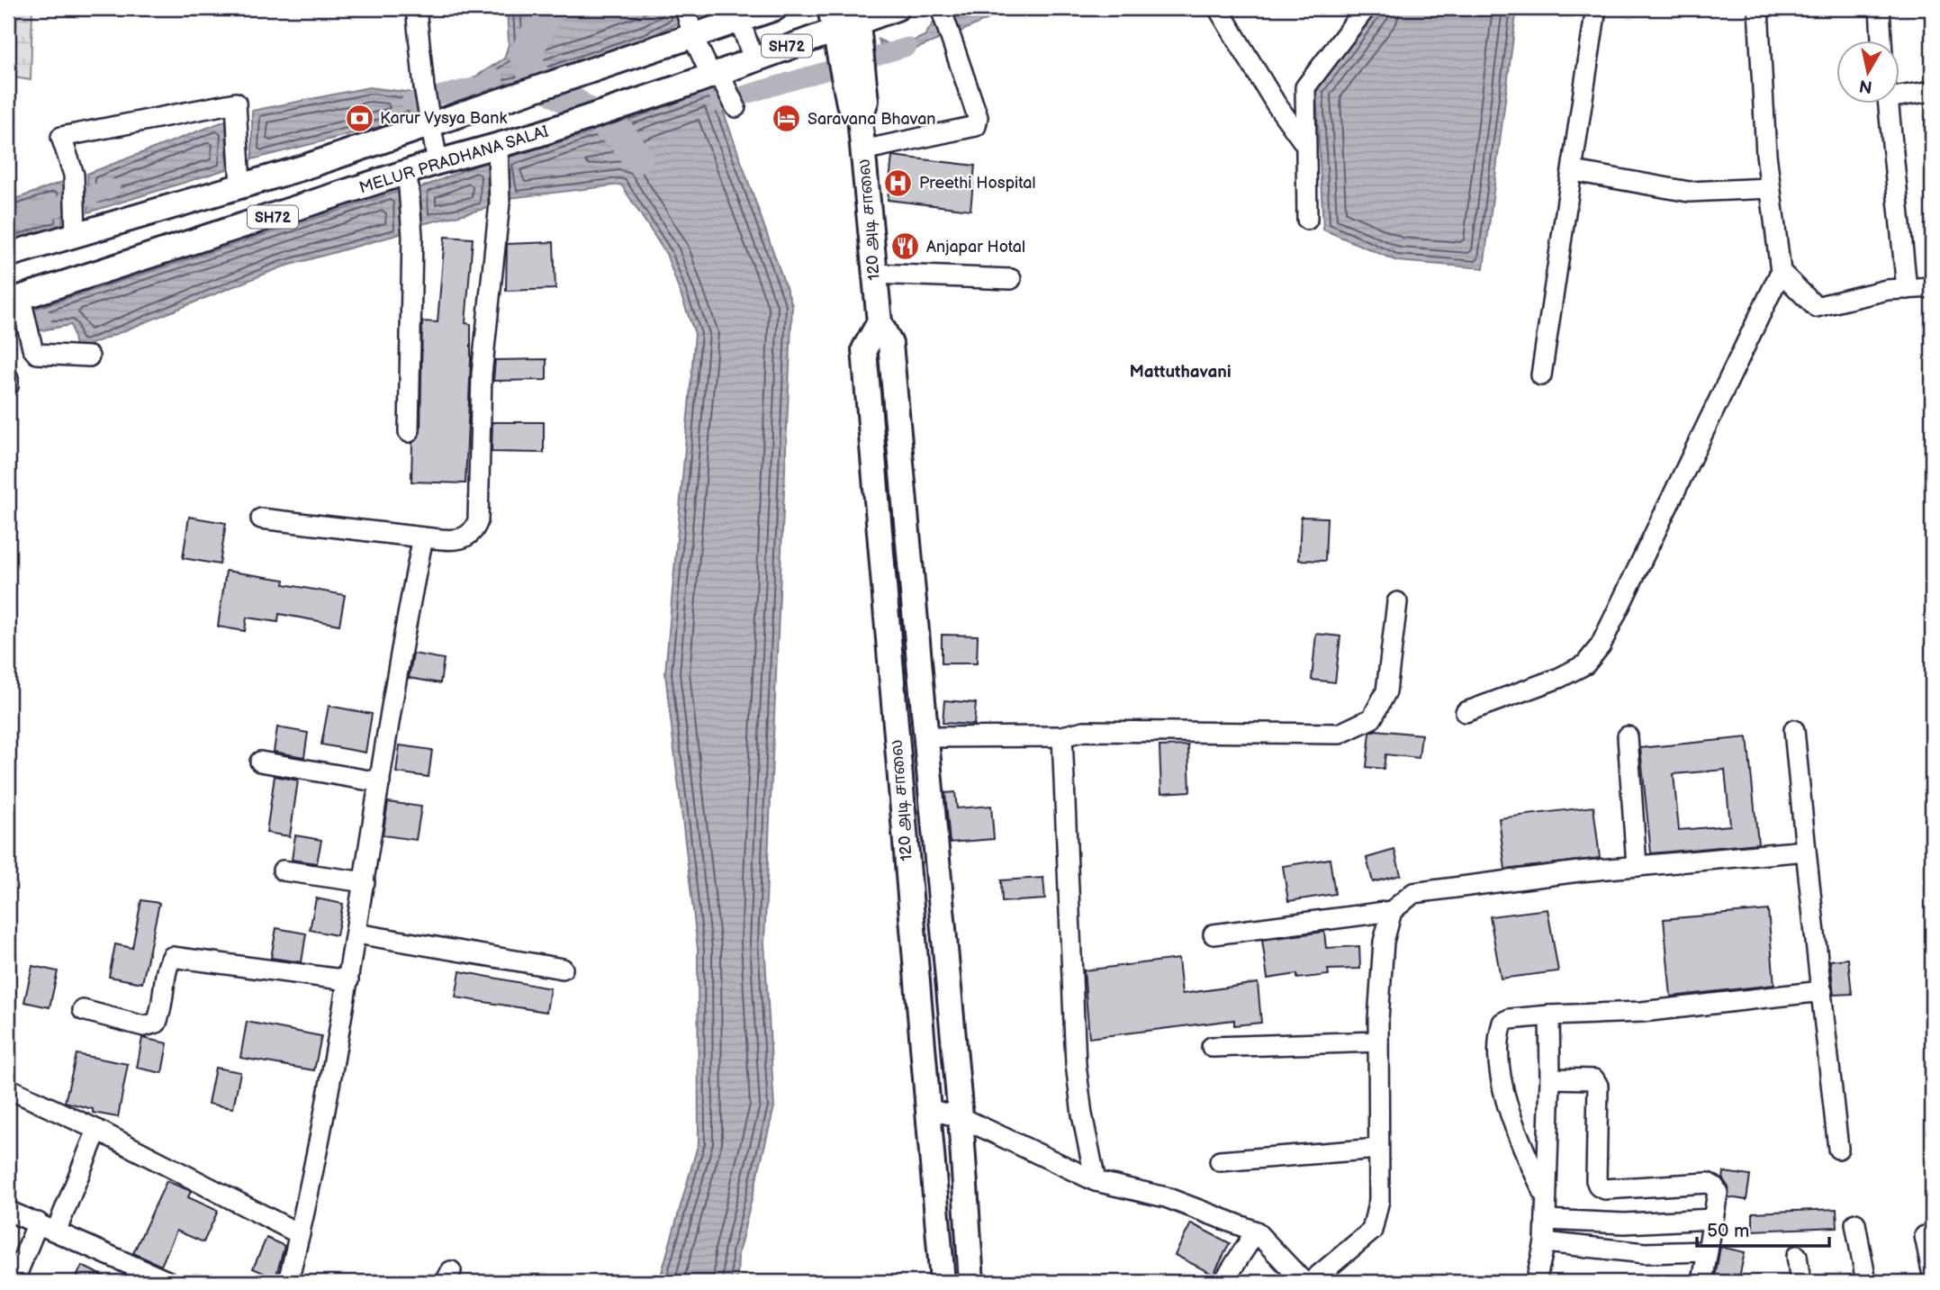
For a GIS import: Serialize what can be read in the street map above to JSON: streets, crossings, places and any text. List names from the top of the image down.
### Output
{
  "streets": {
    "main road": ["SH72", "MELUR PRADHANA SALAI", "120 அடி சாலை"]
  },
  "crossings": [
    ["MELUR PRADHANA SALAI", "120 அடி சாலை"]
  ],
  "districts": ["Mattuthavani"],
  "places": {
    "bank": ["Karur Vysya Bank"],
    "hotel": ["Saravana Bhavan"],
    "hospital": ["Preethi Hospital"],
    "restaurant": ["Anjapar Hotal"]
  },
  "scale_bar": "50 m",
  "north": "bottom"
}
